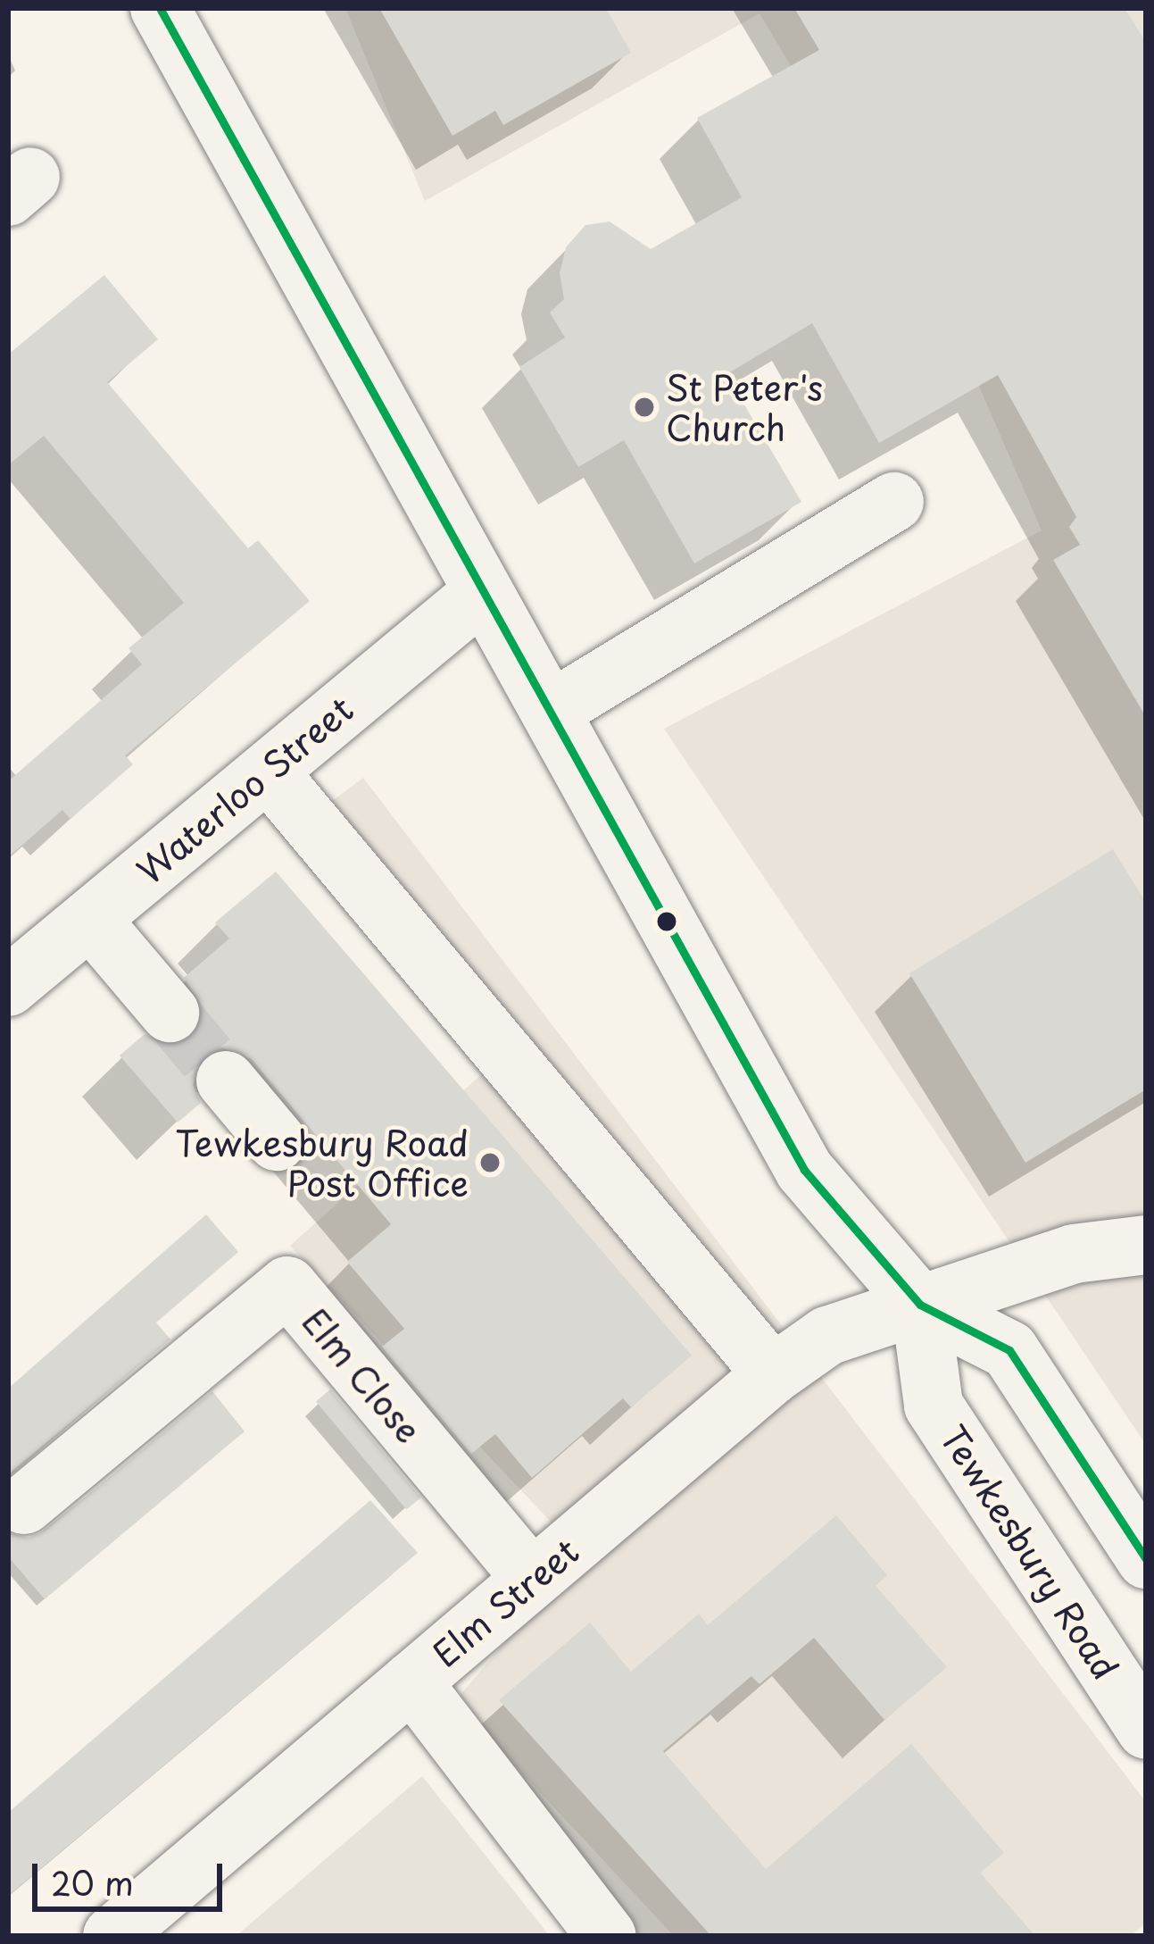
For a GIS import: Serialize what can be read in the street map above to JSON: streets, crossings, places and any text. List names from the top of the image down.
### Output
{
  "streets": {
    "main road": [
      "Waterloo Street",
      "Elm Close",
      "Tewkesbury Road",
      "Elm Street"
    ]
  },
  "crossings": [
    ["Elm Close", "Elm Street"],
    ["Tewkesbury Road", "Elm Street"]
  ],
  "places": ["St Peter's Church", "Tewkesbury Road Post Office"],
  "scale_bar": "20 m"
}
